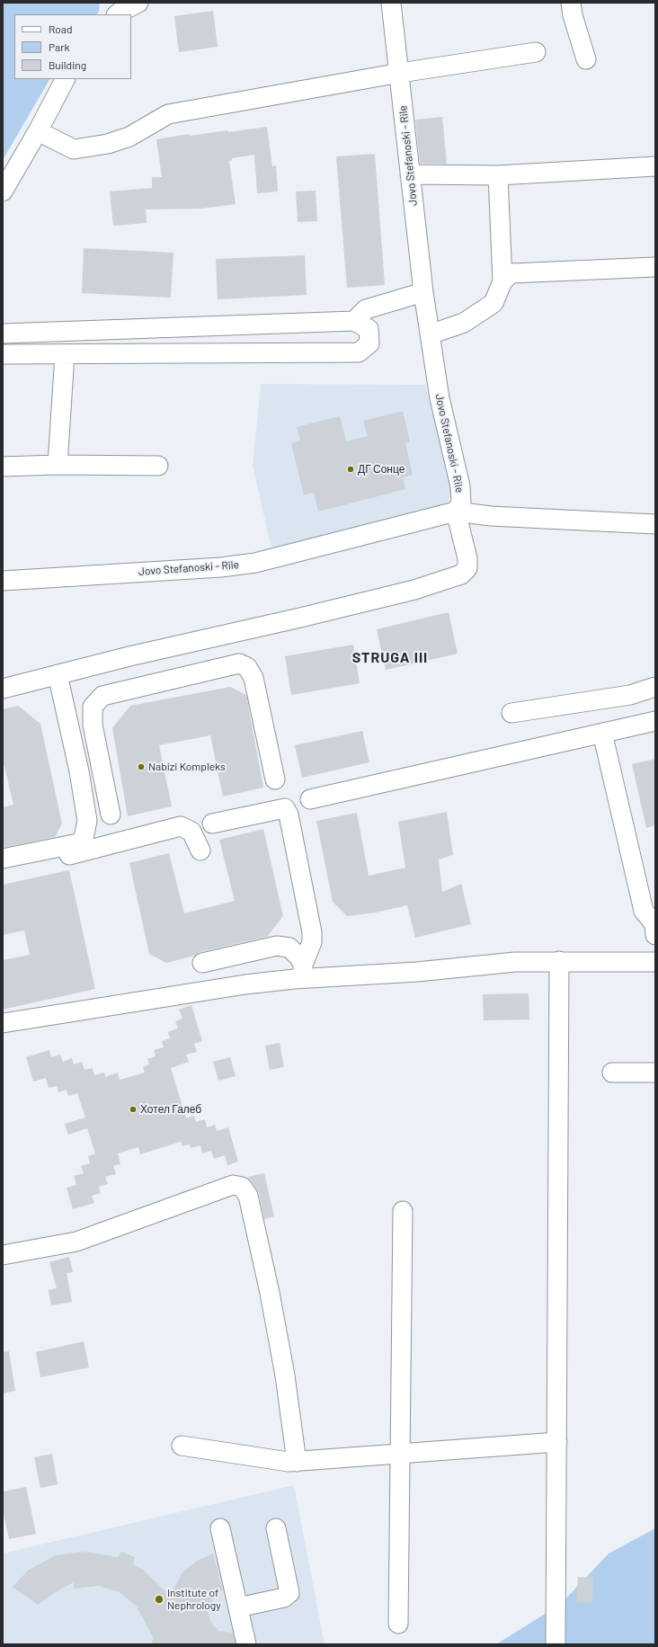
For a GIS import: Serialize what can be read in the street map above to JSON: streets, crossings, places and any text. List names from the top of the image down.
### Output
{
  "streets": {
    "street": ["Jovo Stefanoski - Rile"]
  },
  "districts": ["STRUGA III"],
  "places": [
    "ДГ Сонце",
    "Nabizi Kompleks",
    "Хотел Галеб",
    "Institute of Nephrology"
  ],
  "legend": ["Road", "Park", "Building"]
}
